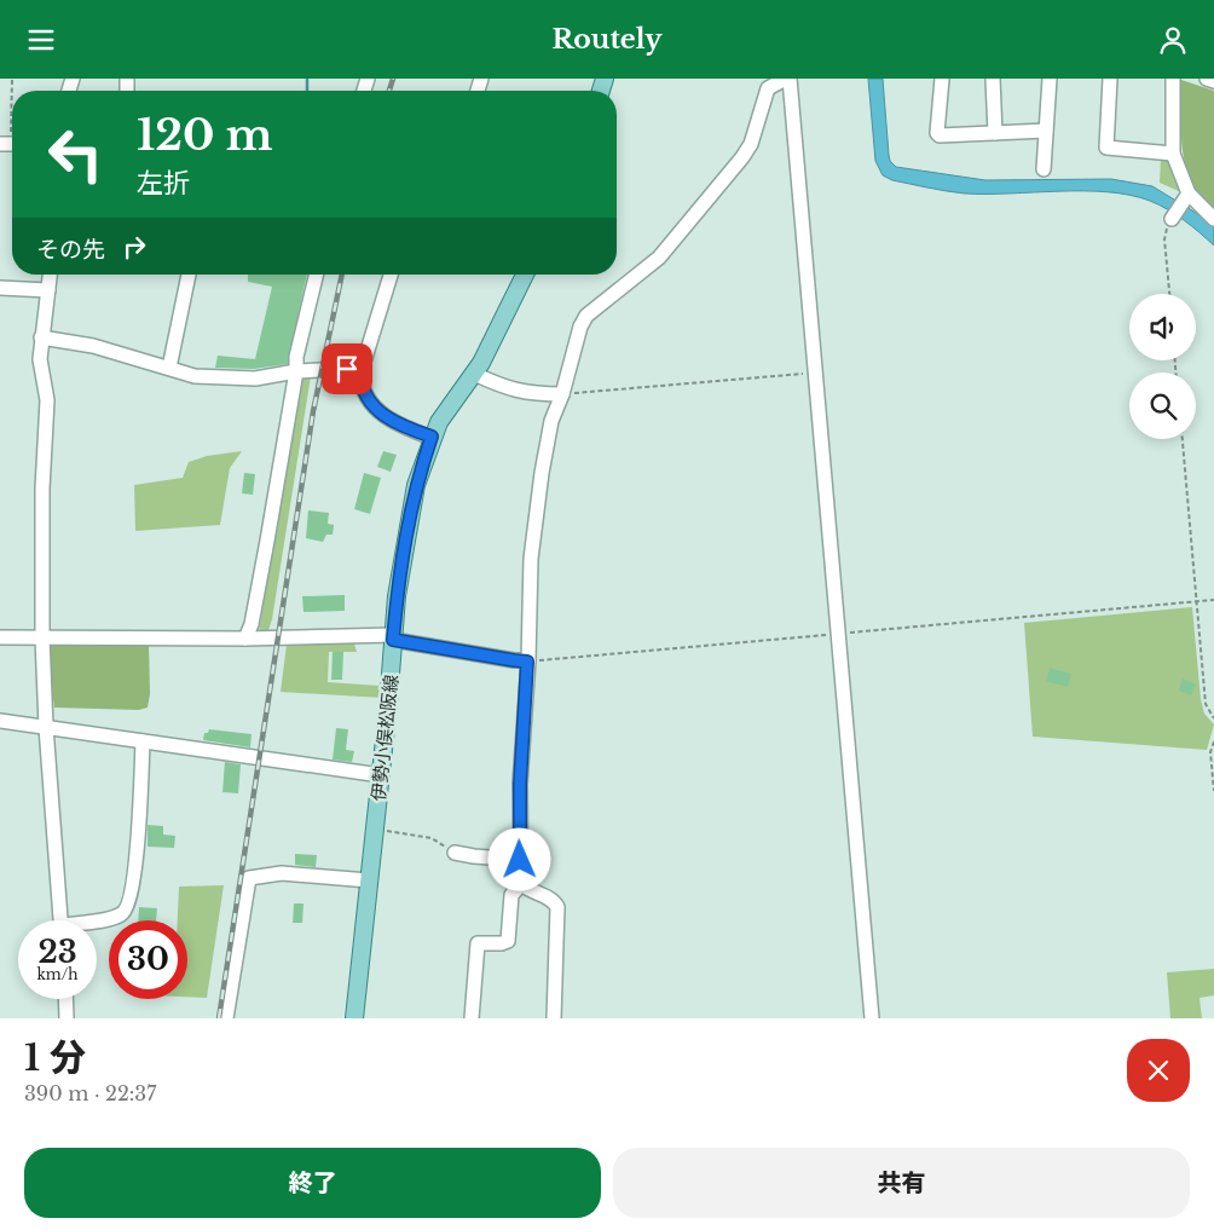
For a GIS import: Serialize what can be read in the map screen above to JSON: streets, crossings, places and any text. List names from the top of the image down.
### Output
{
  "streets": {
    "main road": ["伊勢小俣松阪線"]
  },
  "page": {
    "header": "Routely",
    "turn": ["120 m", "左折"],
    "then": "その先",
    "speed": "23 km/h",
    "limit": "30",
    "heading": ["1 分", "390 m · 22:37"],
    "buttons": ["終了", "共有"]
  }
}
